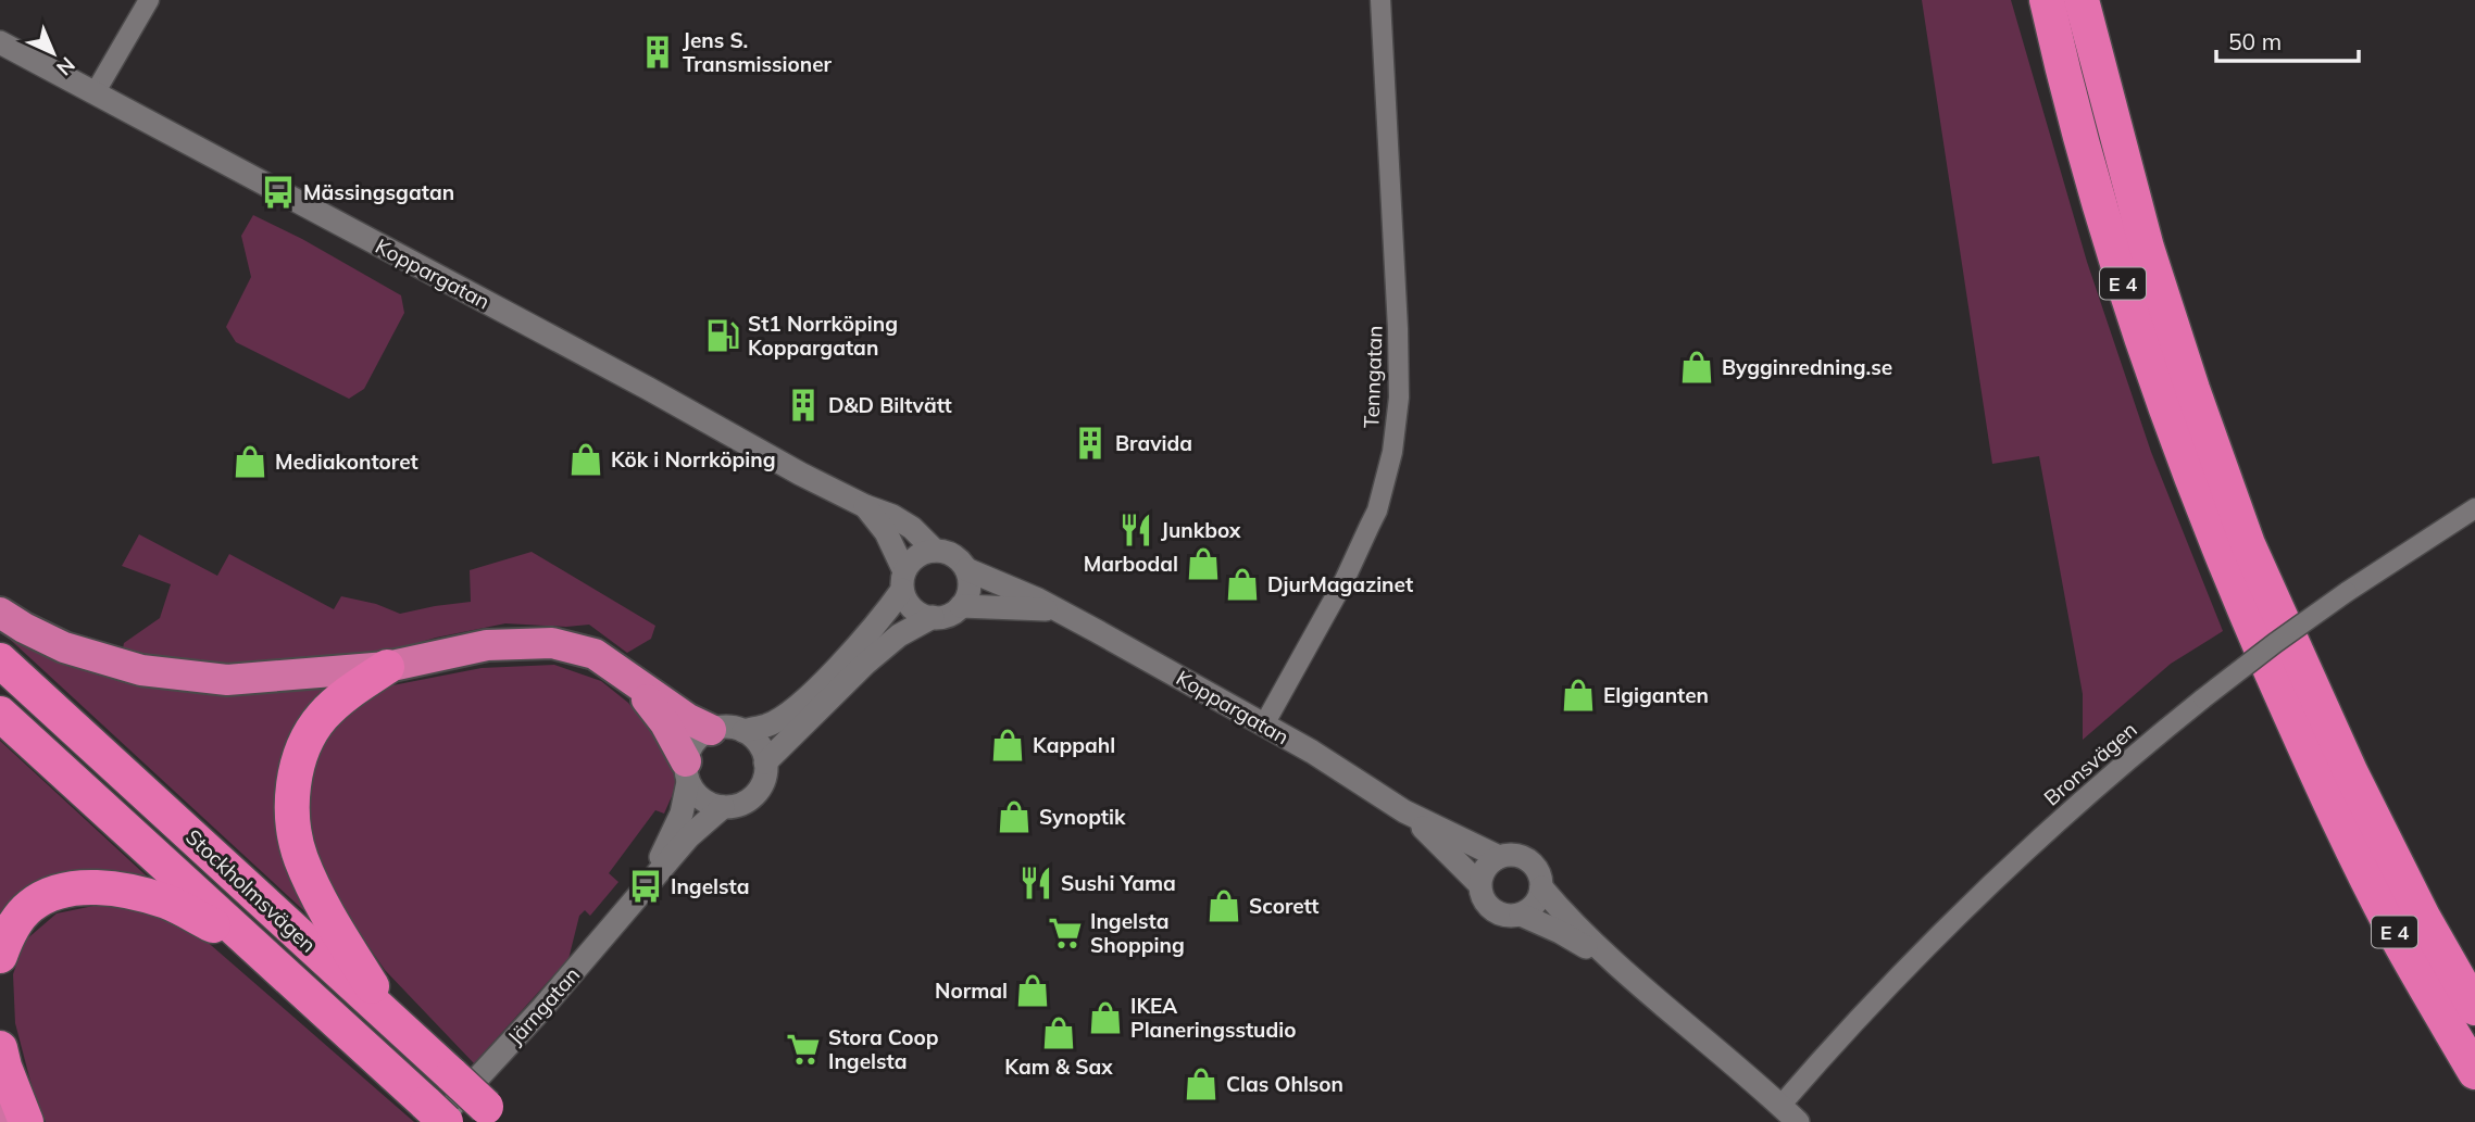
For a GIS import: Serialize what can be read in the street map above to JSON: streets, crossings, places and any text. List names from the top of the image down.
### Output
{
  "streets": {
    "highway": ["E 4", "Stockholmsvägen"],
    "street": [
      "Koppargatan",
      "Tenngatan",
      "Bronsvägen",
      "Järngatan"
    ]
  },
  "crossings": [
    ["Koppargatan", "Tenngatan"],
    ["Stockholmsvägen", "Järngatan"]
  ],
  "places": {
    "building": ["Jens S. Transmissioner", "D&D Biltvätt", "Bravida"],
    "bus stop": ["Mässingsgatan", "Ingelsta"],
    "fuel station": ["St1 Norrköping Koppargatan"],
    "shop": [
      "Bygginredning.se",
      "Kök i Norrköping",
      "Mediakontoret",
      "Marbodal",
      "DjurMagazinet",
      "Elgiganten",
      "Kappahl",
      "Synoptik",
      "Scorett",
      "Normal",
      "IKEA Planeringsstudio",
      "Kam & Sax",
      "Clas Ohlson"
    ],
    "restaurant": ["Junkbox", "Sushi Yama"],
    "supermarket": ["Ingelsta Shopping", "Stora Coop Ingelsta"]
  },
  "scale_bar": "50 m",
  "north": "bottom right"
}
